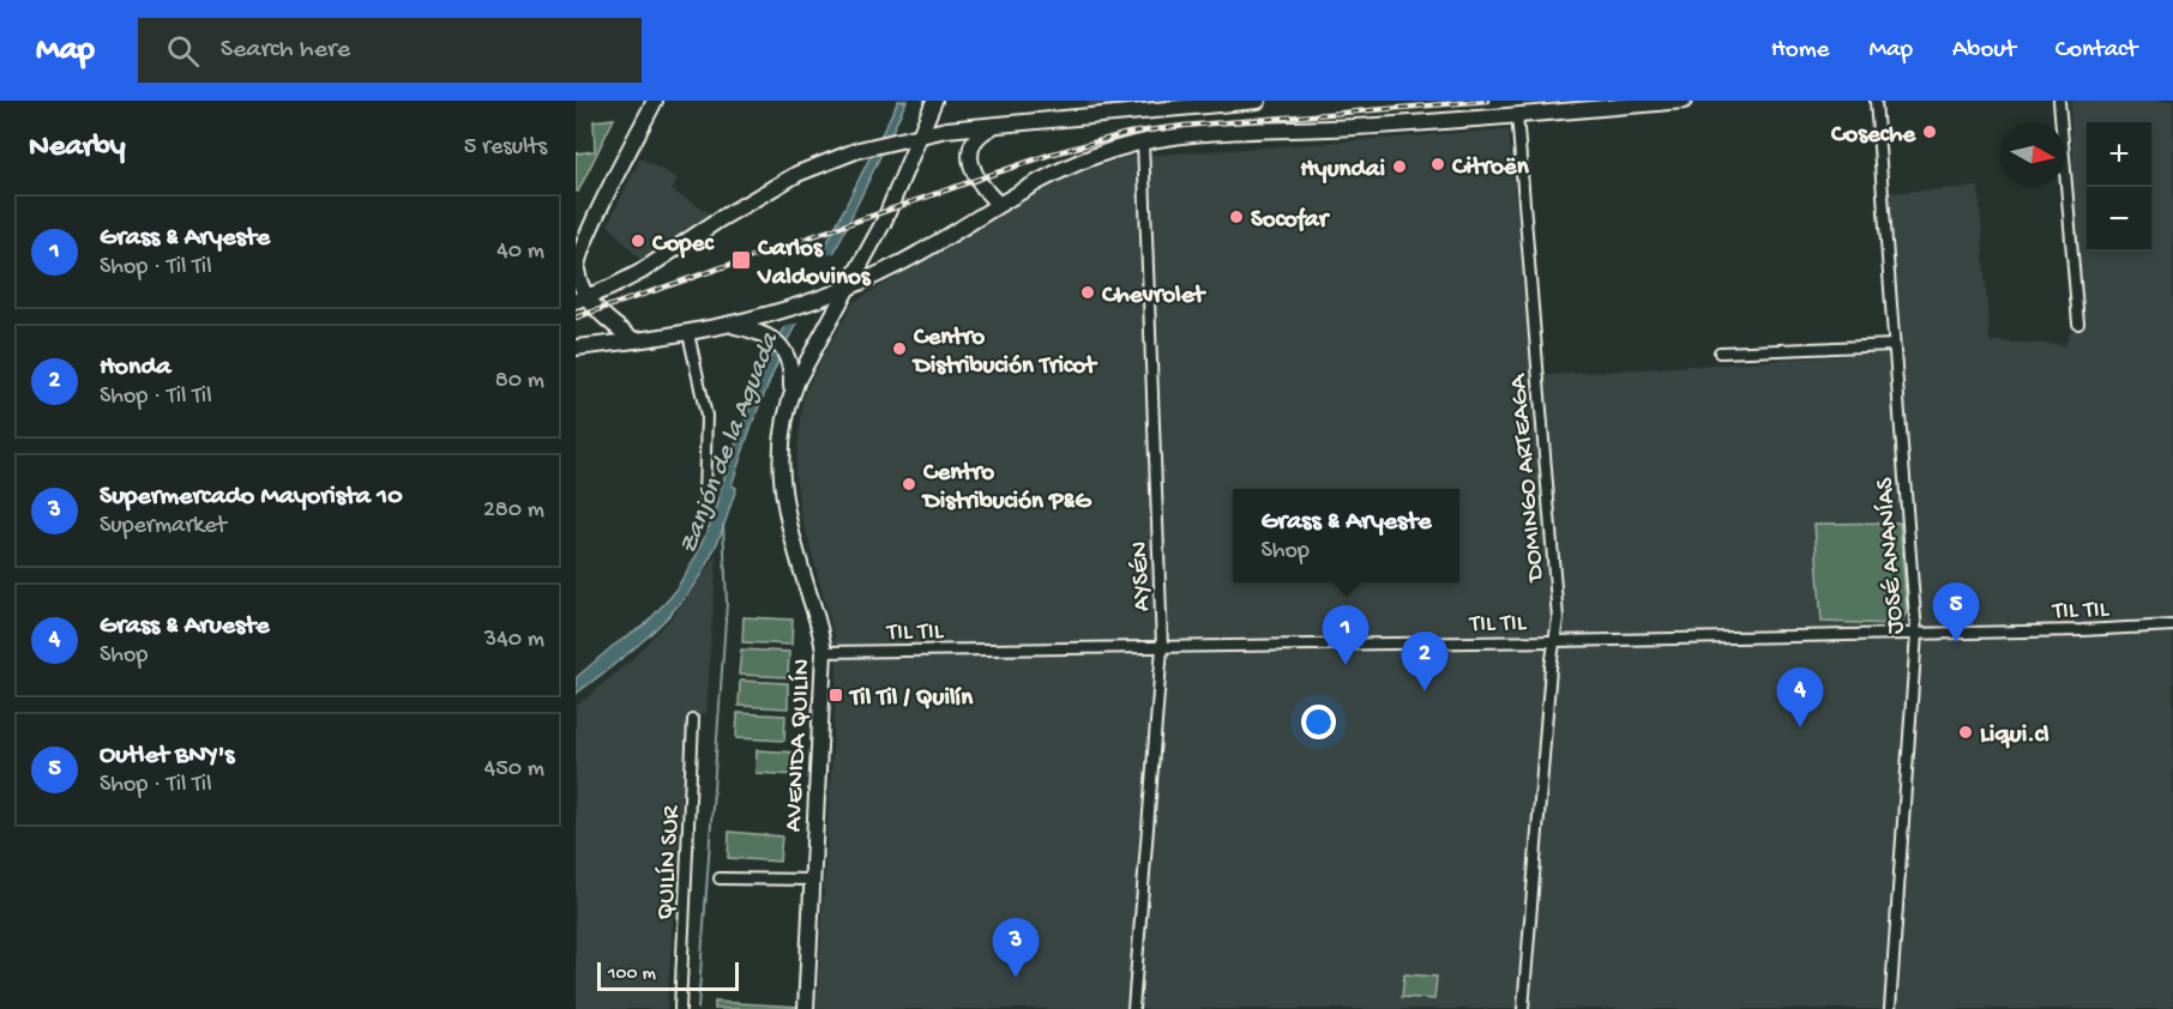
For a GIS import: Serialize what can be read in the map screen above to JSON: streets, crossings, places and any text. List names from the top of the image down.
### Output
{
  "streets": {
    "main road": ["AVENIDA QUILÍN"],
    "street": [
      "DOMINGO ARTEAGA",
      "JOSÉ ANANÍAS",
      "AYSÉN",
      "TIL TIL",
      "QUILÍN SUR"
    ]
  },
  "crossings": [
    ["DOMINGO ARTEAGA", "TIL TIL"],
    ["JOSÉ ANANÍAS", "TIL TIL"],
    ["AYSÉN", "TIL TIL"],
    ["TIL TIL", "AVENIDA QUILÍN"]
  ],
  "water": ["Zanjón de la Aguada"],
  "places": {
    "other": [
      "Coseche",
      "Citroën",
      "Hyundai",
      "Socofar",
      "Copec",
      "Chevrolet",
      "Centro Distribución Tricot",
      "Centro Distribución P&G",
      "Liqui.cl"
    ],
    "transit": ["Carlos Valdovinos", "Til Til / Quilín"]
  },
  "scale_bar": "100 m",
  "north": "right",
  "page": {
    "header": "Map",
    "search": "Search here",
    "nav": [
      "Home",
      "Map",
      "About",
      "Contact"
    ],
    "heading": ["Nearby", "5 results"],
    "map_buttons": ["+", "−"],
    "list": [
      {
        "mark": "1",
        "name": "Grass & Aryeste",
        "note": "Shop · Til Til",
        "value": "40 m"
      },
      {
        "mark": "2",
        "name": "Honda",
        "note": "Shop · Til Til",
        "value": "80 m"
      },
      {
        "mark": "3",
        "name": "Supermercado Mayorista 10",
        "note": "Supermarket",
        "value": "280 m"
      },
      {
        "mark": "4",
        "name": "Grass & Arueste",
        "note": "Shop",
        "value": "340 m"
      },
      {
        "mark": "5",
        "name": "Outlet BNY's",
        "note": "Shop · Til Til",
        "value": "450 m"
      }
    ],
    "popup": ["Grass & Aryeste", "Shop"],
    "pins": [
      "5",
      "1",
      "2",
      "4",
      "3"
    ],
    "scale": "100 m"
  }
}
